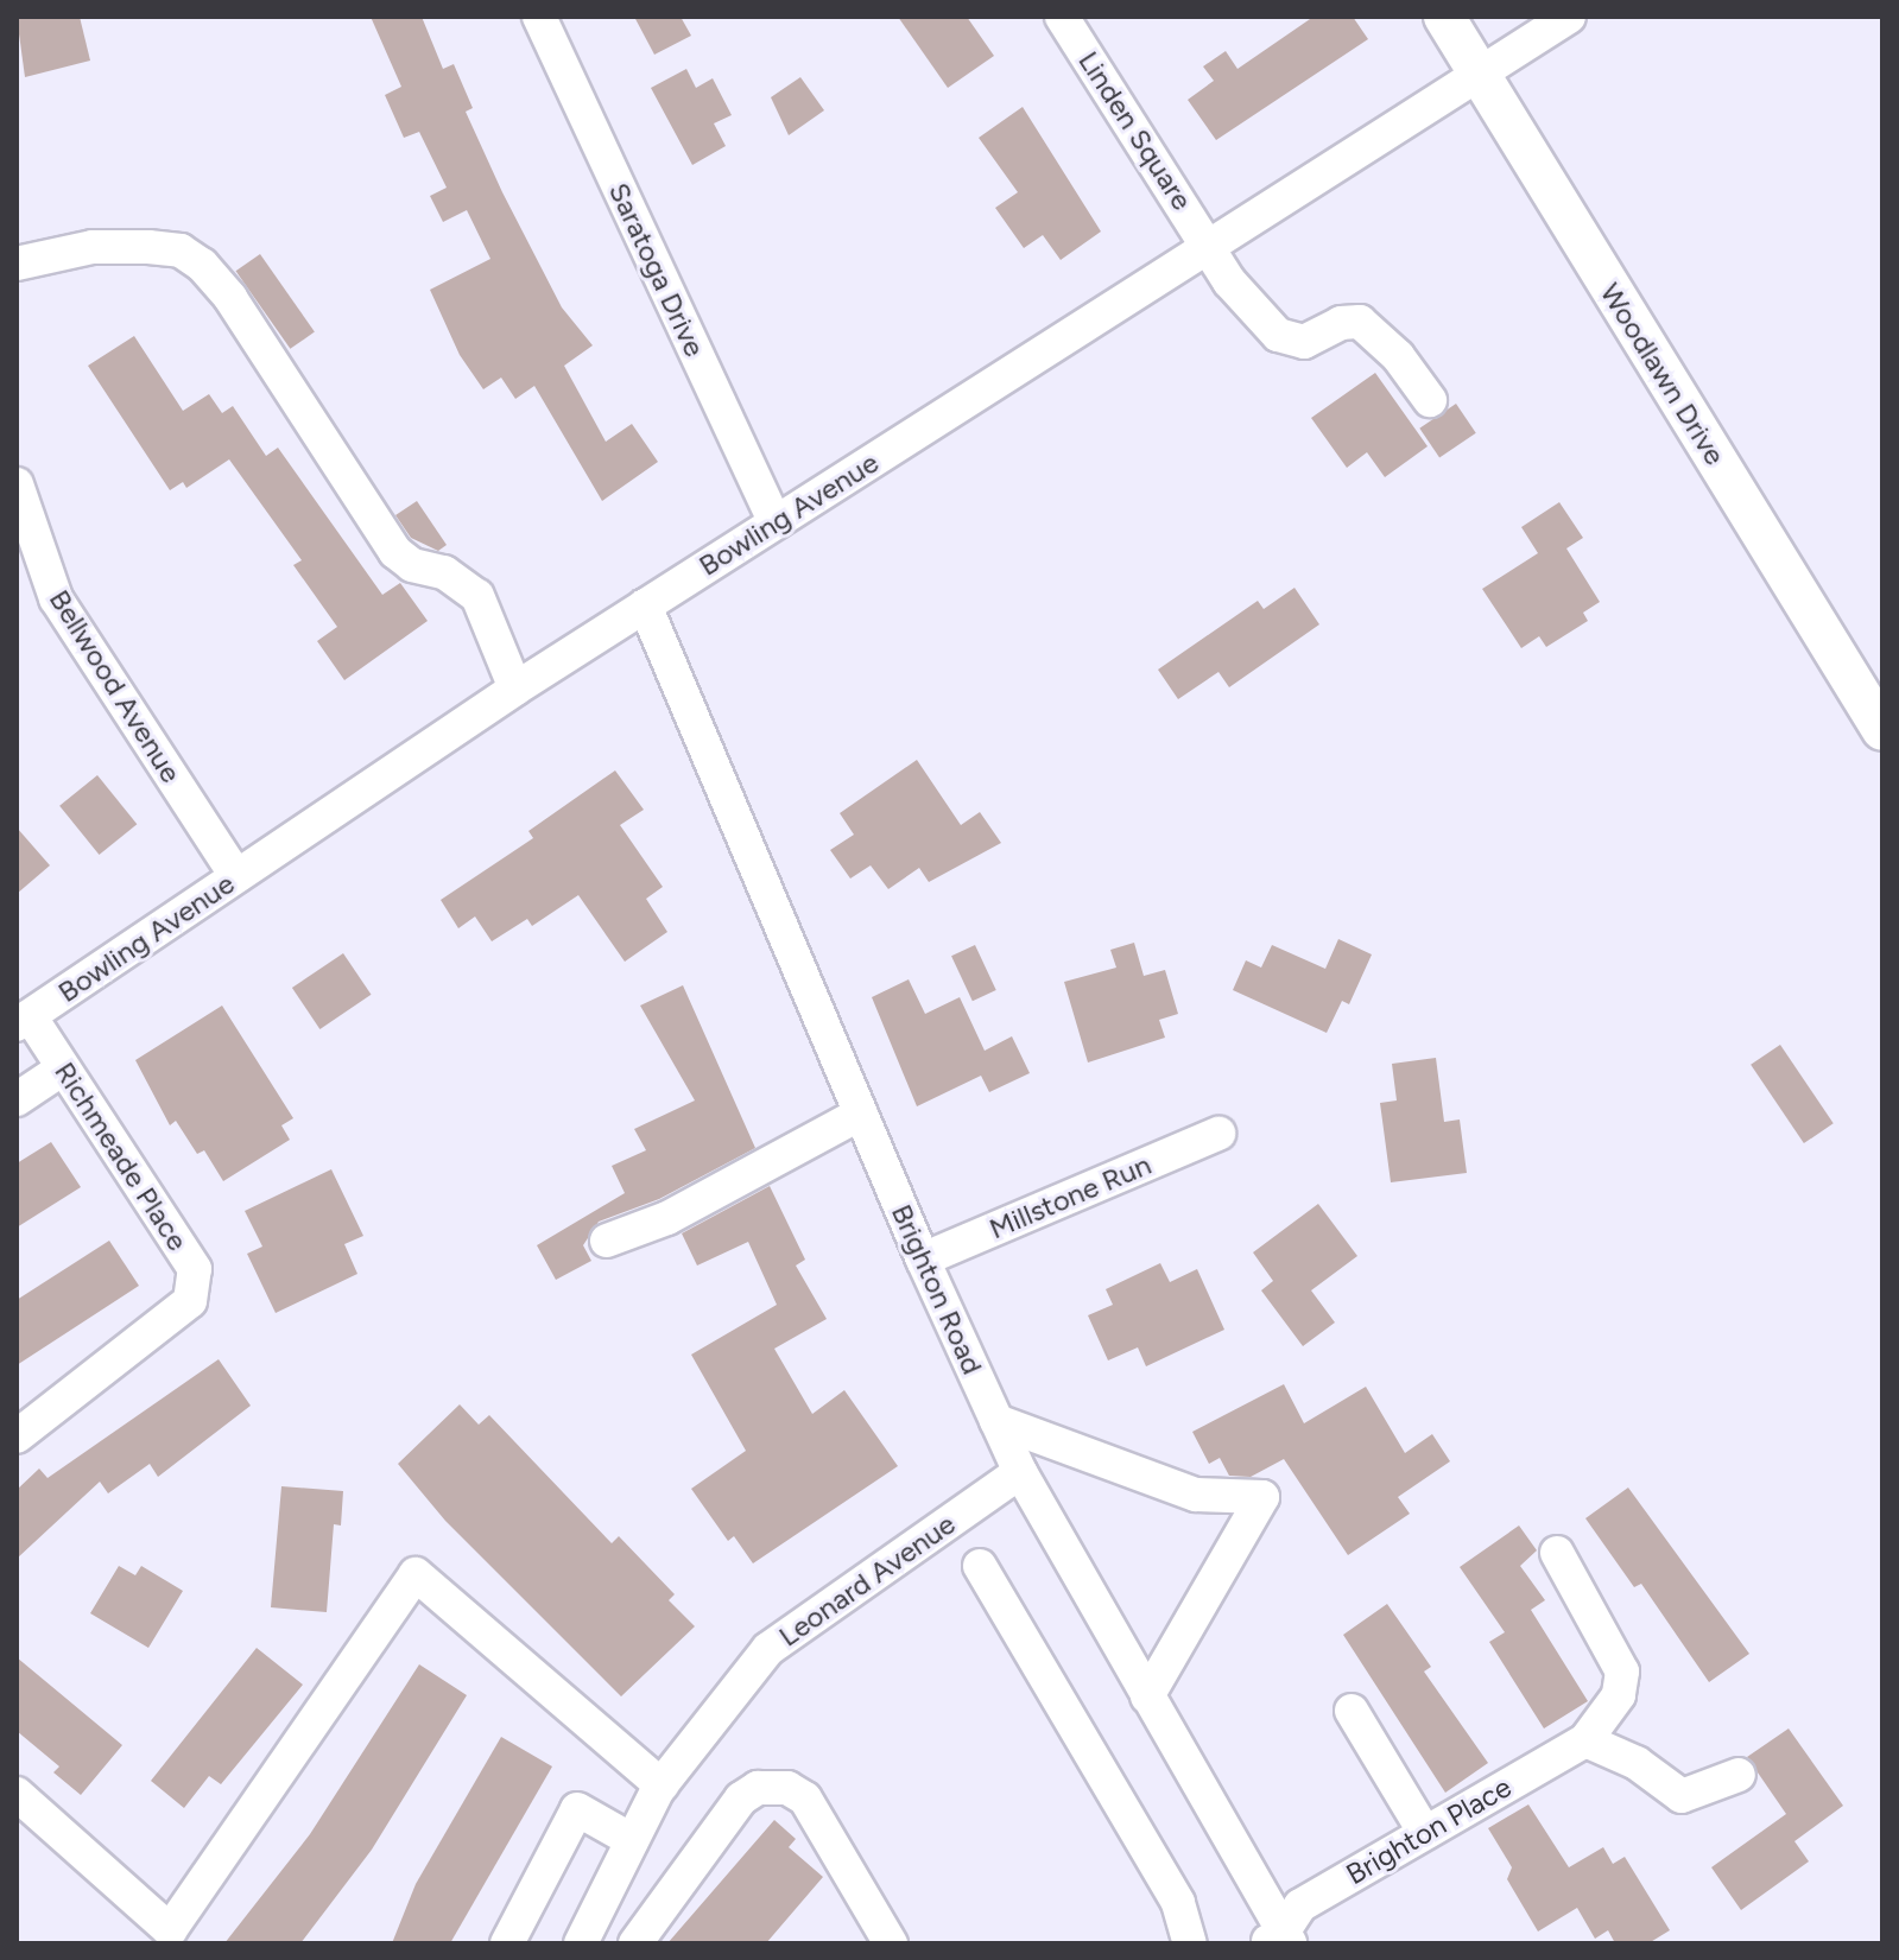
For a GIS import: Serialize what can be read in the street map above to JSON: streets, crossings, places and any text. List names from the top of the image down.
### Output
{
  "streets": {
    "main road": ["Woodlawn Drive"],
    "street": [
      "Linden Square",
      "Saratoga Drive",
      "Bowling Avenue",
      "Bellwood Avenue",
      "Richmeade Place",
      "Millstone Run",
      "Brighton Road",
      "Leonard Avenue",
      "Brighton Place"
    ]
  },
  "crossings": [
    ["Linden Square", "Bowling Avenue"],
    ["Saratoga Drive", "Bowling Avenue"],
    ["Woodlawn Drive", "Bowling Avenue"],
    ["Bowling Avenue", "Bellwood Avenue"],
    ["Bowling Avenue", "Richmeade Place"],
    ["Bowling Avenue", "Brighton Road"],
    ["Millstone Run", "Brighton Road"],
    ["Brighton Road", "Leonard Avenue"],
    ["Brighton Road", "Brighton Place"]
  ]
}
